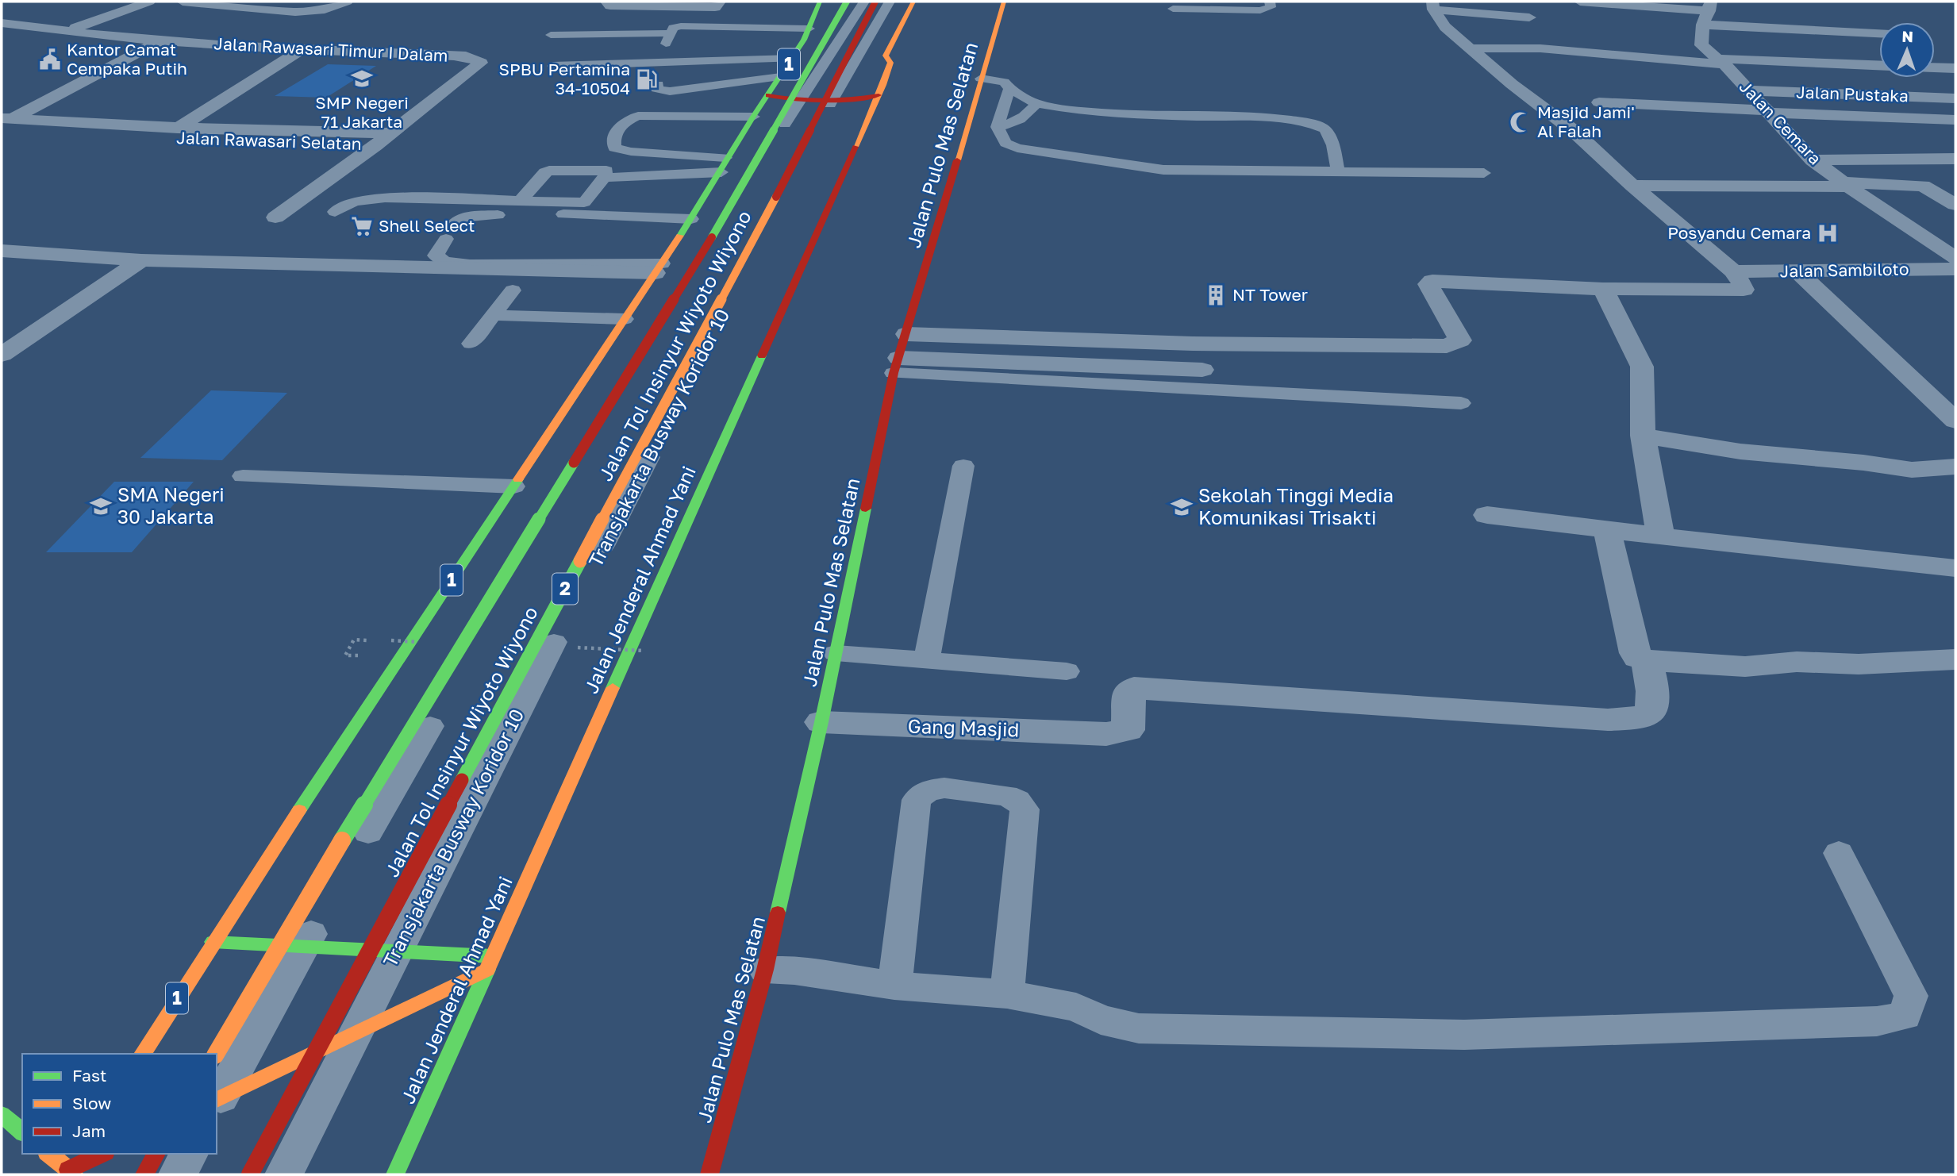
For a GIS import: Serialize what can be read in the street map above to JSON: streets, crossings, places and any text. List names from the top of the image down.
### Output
{
  "streets": {
    "main road": [
      "1",
      "Jalan Pulo Mas Selatan",
      "Jalan Tol Insinyur Wiyoto Wiyono",
      "Jalan Jenderal Ahmad Yani",
      "2"
    ],
    "street": [
      "Jalan Rawasari Timur I Dalam",
      "Jalan Pustaka",
      "Jalan Cemara",
      "Jalan Rawasari Selatan",
      "Jalan Sambiloto",
      "Gang Masjid"
    ],
    "lane": ["Transjakarta Busway Koridor 10"]
  },
  "crossings": [
    ["Jalan Rawasari Timur I Dalam", "Jalan Rawasari Selatan"],
    ["Jalan Pustaka", "Jalan Cemara"],
    ["Jalan Pulo Mas Selatan", "Gang Masjid"]
  ],
  "places": {
    "public building": ["Kantor Camat Cempaka Putih"],
    "school or university": ["SMP Negeri 71 Jakarta", "SMA Negeri 30 Jakarta", "Sekolah Tinggi Media Komunikasi Trisakti"],
    "fuel station": ["SPBU Pertamina 34-10504"],
    "mosque": ["Masjid Jami' Al Falah"],
    "supermarket": ["Shell Select"],
    "hospital": ["Posyandu Cemara"],
    "building": ["NT Tower"]
  },
  "legend": ["Fast", "Slow", "Jam"],
  "north": "top"
}
